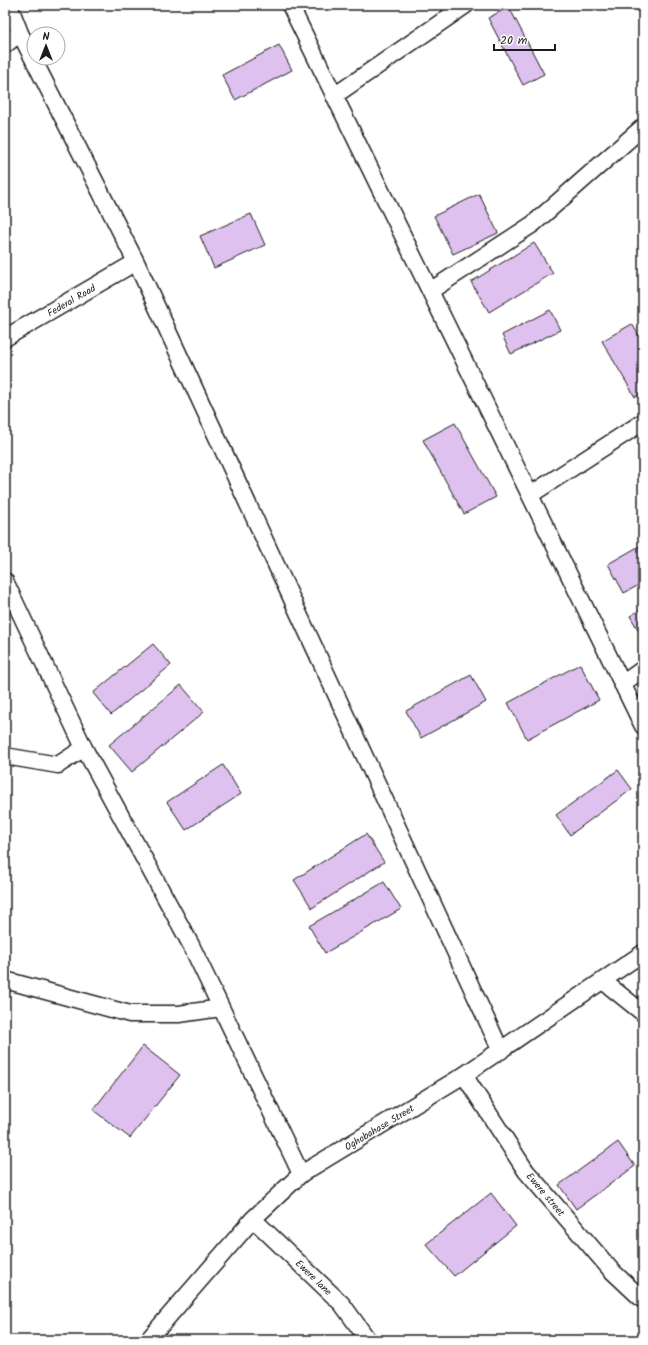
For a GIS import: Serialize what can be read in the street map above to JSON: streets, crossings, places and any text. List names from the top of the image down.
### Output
{
  "streets": {
    "street": [
      "Federal Road",
      "Oghobahase Street",
      "Ewere street",
      "Ewere lane"
    ]
  },
  "crossings": [
    ["Oghobahase Street", "Ewere street"],
    ["Oghobahase Street", "Ewere lane"]
  ],
  "scale_bar": "20 m",
  "north": "top"
}
